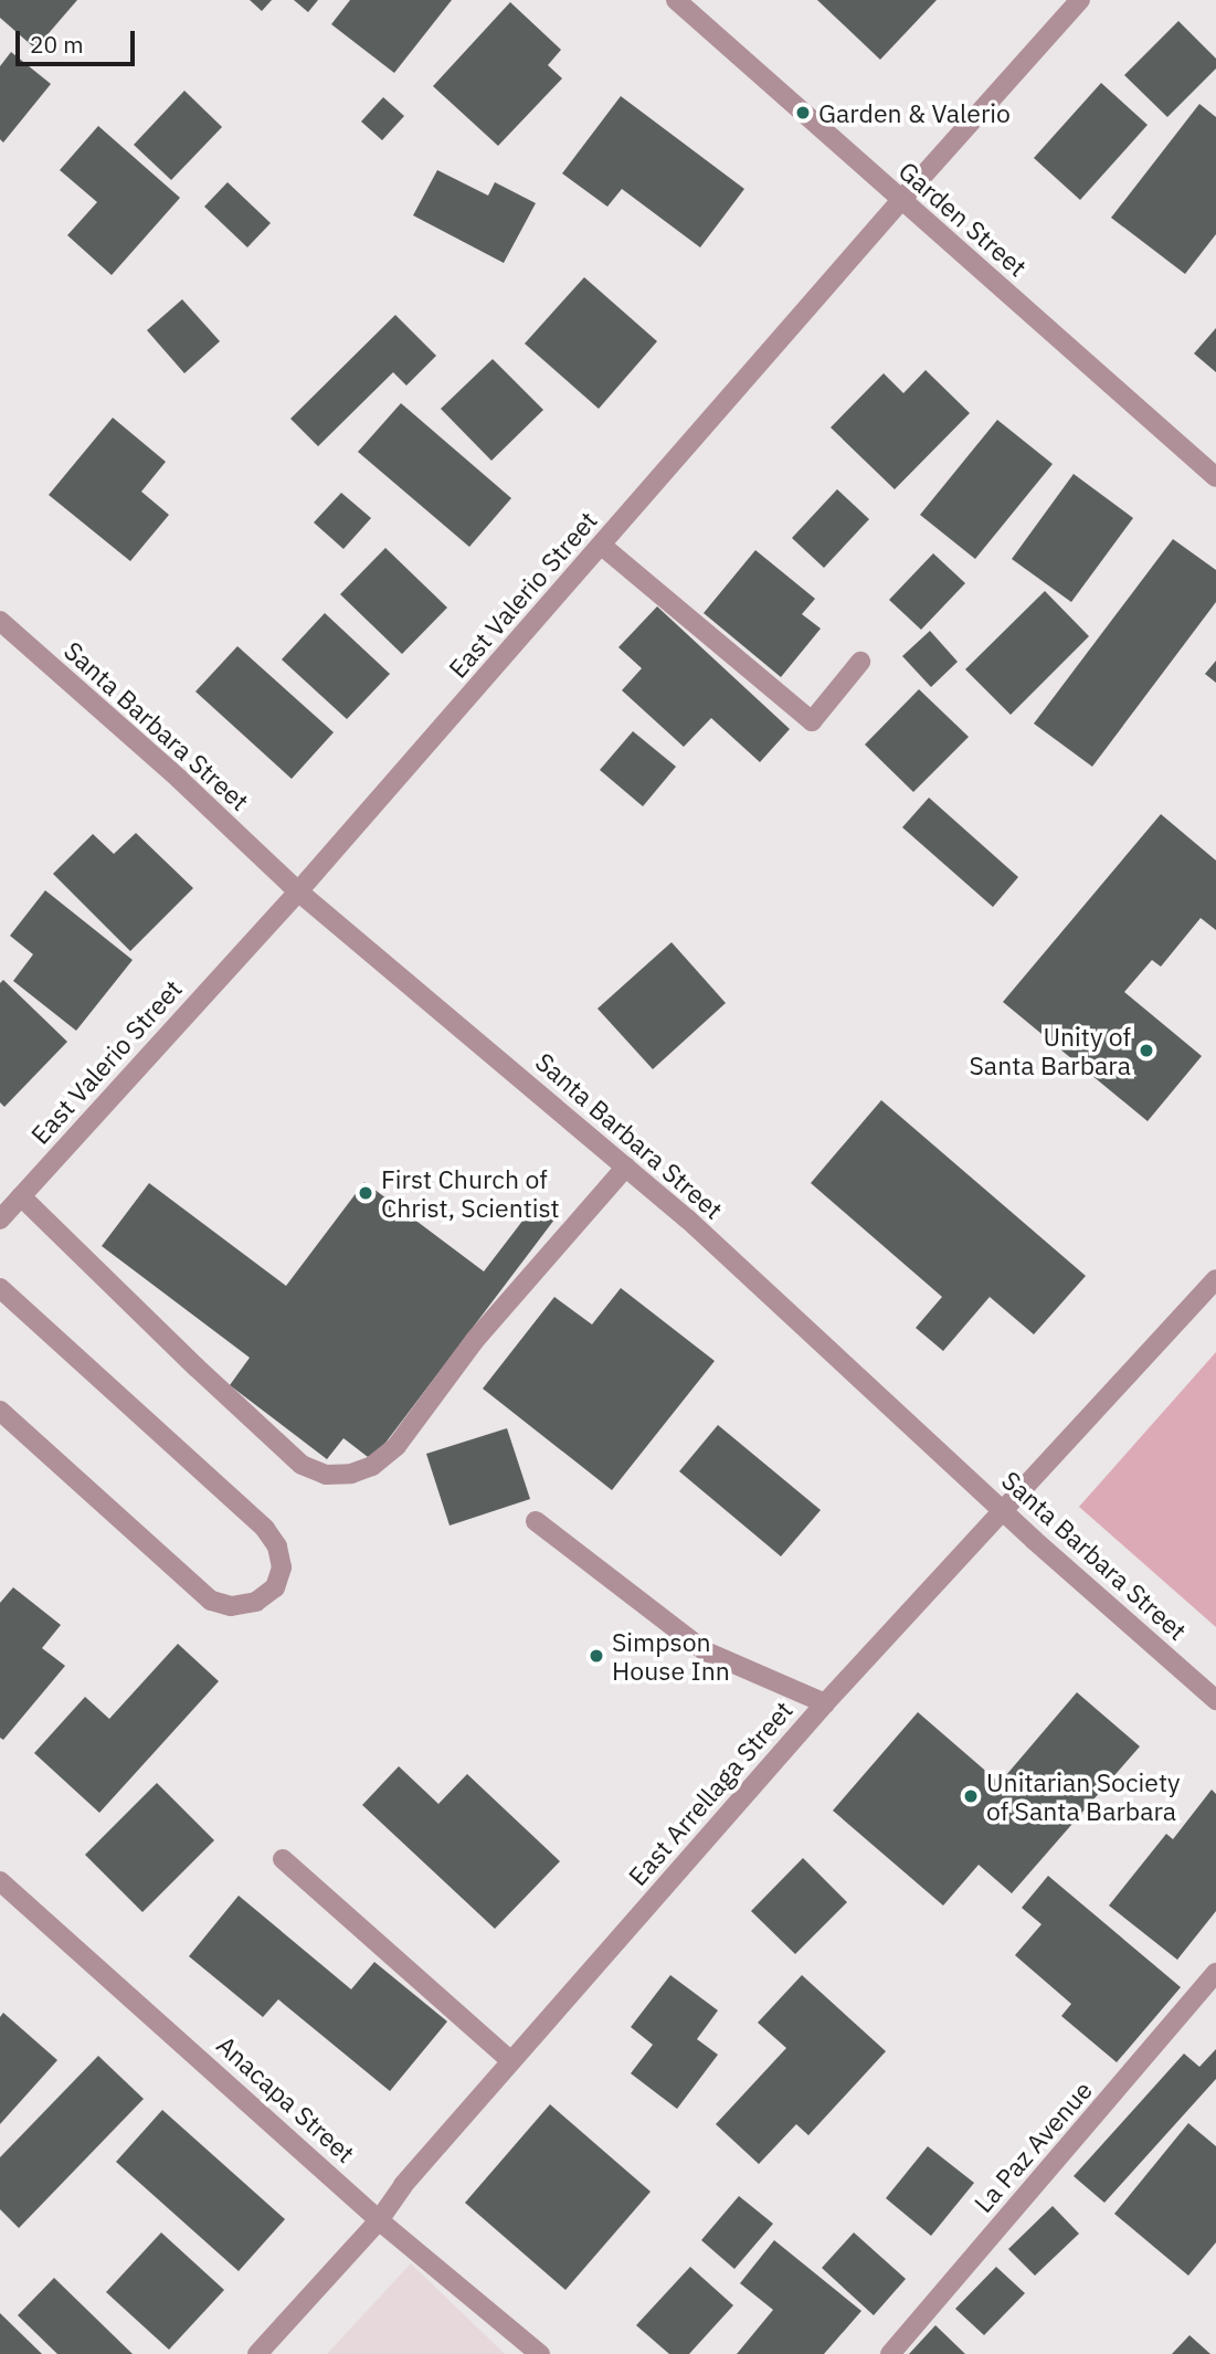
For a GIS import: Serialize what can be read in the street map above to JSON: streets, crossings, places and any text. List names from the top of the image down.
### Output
{
  "streets": {
    "street": [
      "Garden Street",
      "East Valerio Street",
      "Santa Barbara Street",
      "East Arrellaga Street",
      "Anacapa Street",
      "La Paz Avenue"
    ]
  },
  "crossings": [
    ["Garden Street", "East Valerio Street"],
    ["East Valerio Street", "Santa Barbara Street"],
    ["Santa Barbara Street", "East Arrellaga Street"],
    ["East Arrellaga Street", "Anacapa Street"]
  ],
  "places": [
    "Garden & Valerio",
    "Unity of Santa Barbara",
    "First Church of Christ, Scientist",
    "Simpson House Inn",
    "Unitarian Society of Santa Barbara"
  ],
  "scale_bar": "20 m"
}
